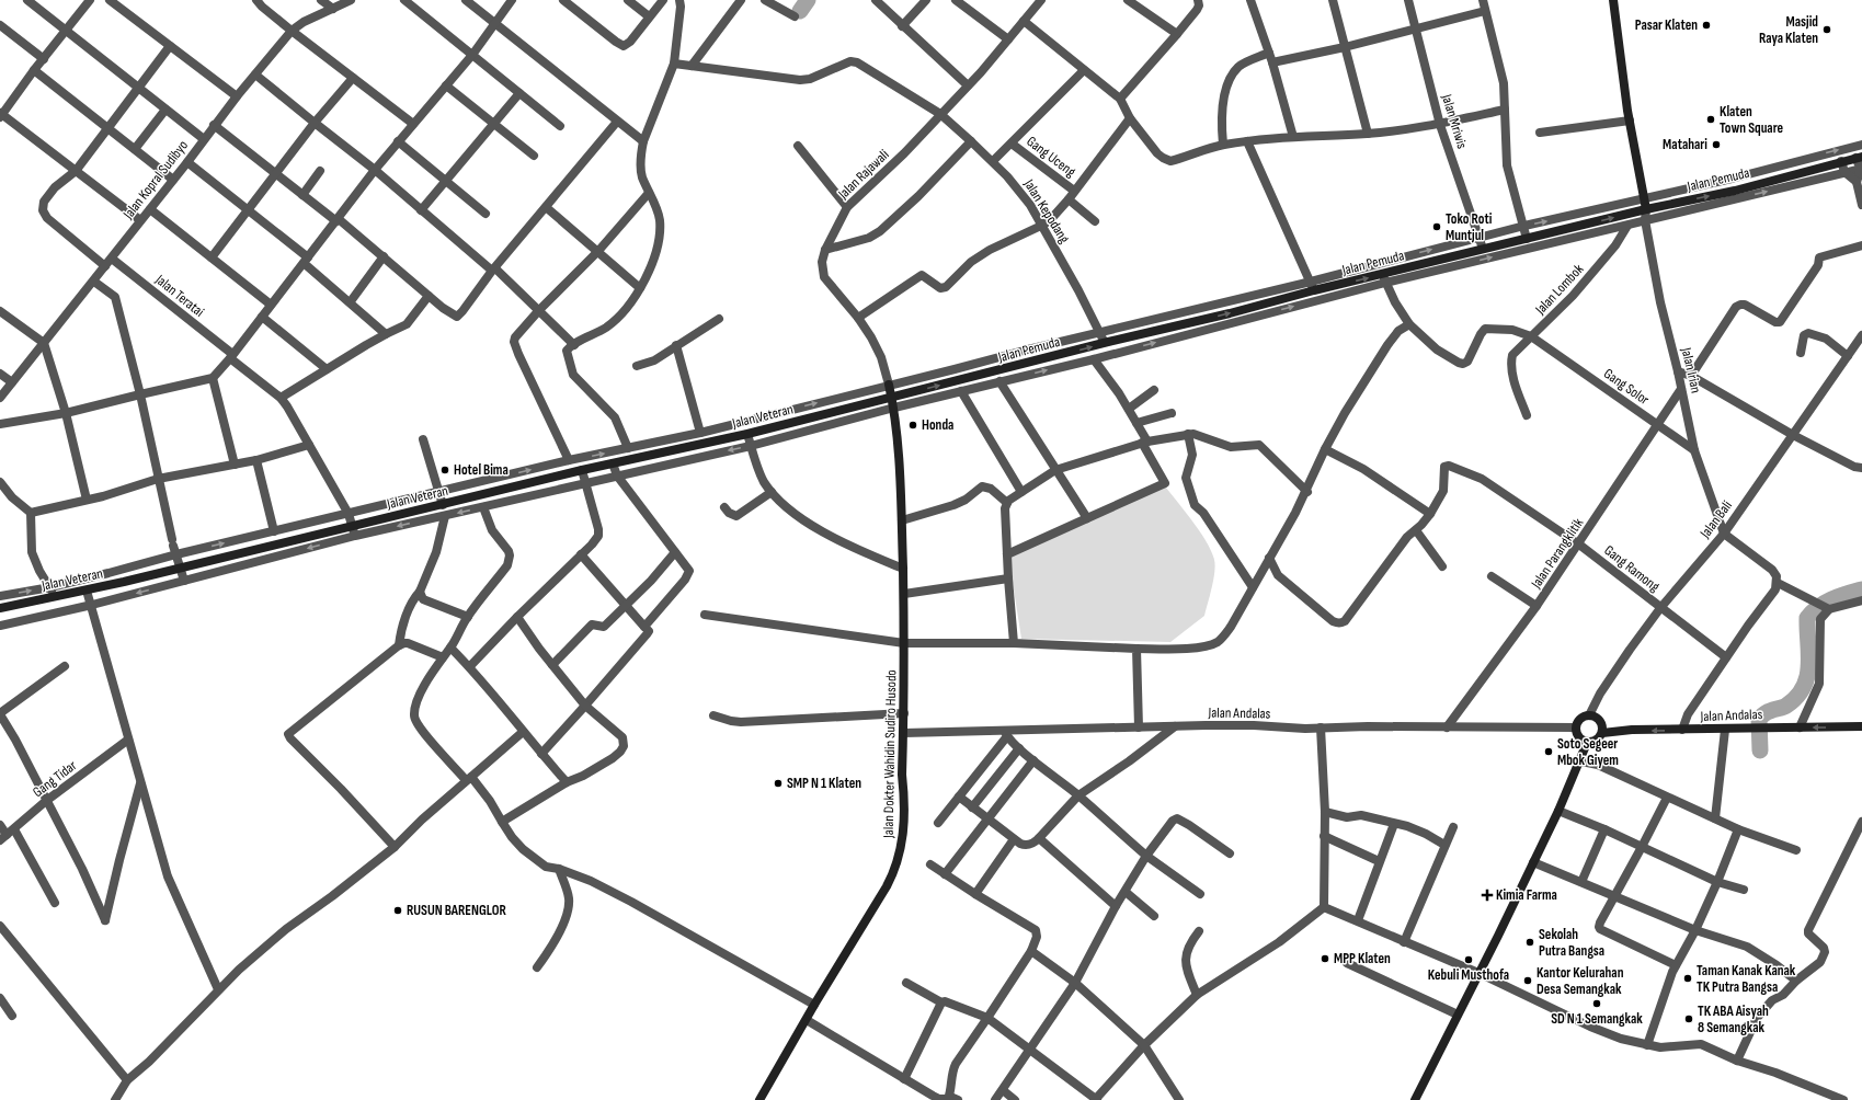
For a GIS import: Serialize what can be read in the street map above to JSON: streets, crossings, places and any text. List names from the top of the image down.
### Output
{
  "streets": {
    "main road": [
      "Jalan Rajawali",
      "Jalan Pemuda",
      "Jalan Veteran",
      "Jalan Andalas",
      "Jalan Dokter Wahidin Sudiro Husodo"
    ],
    "street": [
      "Jalan Mriwis",
      "Gang Uceng",
      "Jalan Kopral Sudibyo",
      "Jalan Kepodang",
      "Jalan Lombok",
      "Jalan Teratai",
      "Jalan Irian",
      "Gang Solor",
      "Jalan Bali",
      "Jalan Parangklitik",
      "Gang Ramong",
      "Gang Tidar"
    ]
  },
  "crossings": [
    ["Jalan Mriwis", "Jalan Pemuda"],
    ["Jalan Rajawali", "Jalan Pemuda"],
    ["Jalan Rajawali", "Jalan Kepodang"],
    ["Jalan Rajawali", "Jalan Veteran"],
    ["Jalan Rajawali", "Jalan Dokter Wahidin Sudiro Husodo"],
    ["Jalan Kopral Sudibyo", "Jalan Teratai"],
    ["Jalan Pemuda", "Jalan Kepodang"],
    ["Jalan Pemuda", "Jalan Irian"],
    ["Jalan Pemuda", "Jalan Veteran"],
    ["Jalan Pemuda", "Jalan Dokter Wahidin Sudiro Husodo"],
    ["Jalan Lombok", "Gang Solor"],
    ["Jalan Irian", "Gang Solor"],
    ["Jalan Irian", "Jalan Bali"],
    ["Jalan Irian", "Jalan Parangklitik"],
    ["Gang Solor", "Jalan Parangklitik"],
    ["Jalan Veteran", "Jalan Dokter Wahidin Sudiro Husodo"],
    ["Jalan Bali", "Gang Ramong"],
    ["Jalan Bali", "Jalan Andalas"],
    ["Jalan Parangklitik", "Gang Ramong"],
    ["Jalan Parangklitik", "Jalan Andalas"],
    ["Jalan Andalas", "Jalan Dokter Wahidin Sudiro Husodo"]
  ],
  "one_way": ["Jalan Pemuda"],
  "places": {
    "other": [
      "Pasar Klaten",
      "Masjid Raya Klaten",
      "Klaten Town Square",
      "Matahari",
      "Toko Roti Muntjul",
      "Honda",
      "Hotel Bima",
      "Soto Segeer Mbok Giyem",
      "SMP N 1 Klaten",
      "RUSUN BARENGLOR",
      "Sekolah Putra Bangsa",
      "MPP Klaten",
      "Kebuli Musthofa",
      "Taman Kanak Kanak TK Putra Bangsa",
      "Kantor Kelurahan Desa Semangkak",
      "SD N 1 Semangkak",
      "TK ABA Aisyah 8 Semangkak"
    ],
    "health": ["Kimia Farma"]
  }
}
